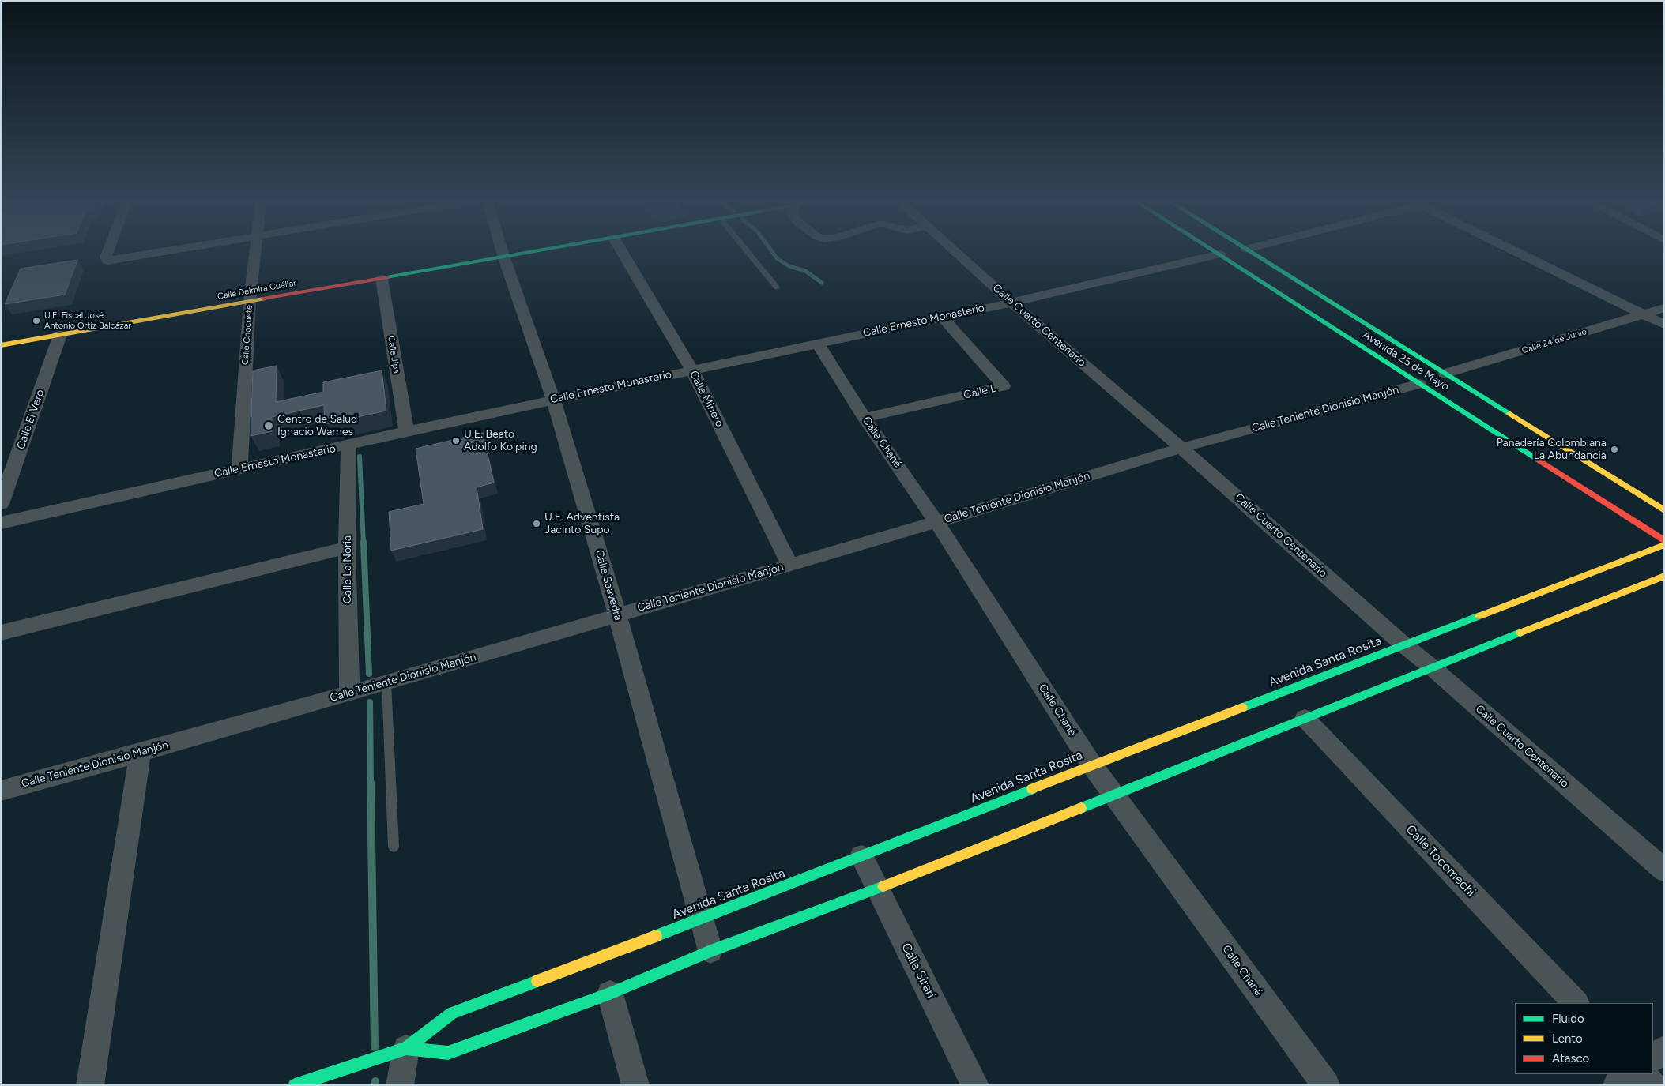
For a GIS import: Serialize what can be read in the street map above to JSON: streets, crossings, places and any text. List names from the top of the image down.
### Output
{
  "streets": {
    "main road": ["Calle Delmira Cuéllar", "Avenida 25 de Mayo", "Avenida Santa Rosita"],
    "street": [
      "Calle Ernesto Monasterio",
      "Calle Cuarto Centenario",
      "Calle Chocoete",
      "Calle 24 de Junio",
      "Calle Jipa",
      "Calle L",
      "Calle Minero",
      "Calle Teniente Dionisio Manjón",
      "Calle El Vero",
      "Calle Chané",
      "Calle La Noria",
      "Calle Saavedra",
      "Calle Tocomechi",
      "Calle Sirarí"
    ]
  },
  "crossings": [
    ["Calle Delmira Cuéllar", "Calle Chocoete"],
    ["Calle Delmira Cuéllar", "Calle Jipa"],
    ["Calle Delmira Cuéllar", "Calle El Vero"],
    ["Calle Delmira Cuéllar", "Calle Saavedra"],
    ["Calle Ernesto Monasterio", "Calle Cuarto Centenario"],
    ["Calle Ernesto Monasterio", "Calle Chocoete"],
    ["Calle Ernesto Monasterio", "Calle Jipa"],
    ["Calle Ernesto Monasterio", "Avenida 25 de Mayo"],
    ["Calle Ernesto Monasterio", "Calle L"],
    ["Calle Ernesto Monasterio", "Calle Minero"],
    ["Calle Ernesto Monasterio", "Calle Chané"],
    ["Calle Ernesto Monasterio", "Calle La Noria"],
    ["Calle Ernesto Monasterio", "Calle Saavedra"],
    ["Calle Cuarto Centenario", "Calle Teniente Dionisio Manjón"],
    ["Calle Cuarto Centenario", "Avenida Santa Rosita"],
    ["Calle 24 de Junio", "Avenida 25 de Mayo"],
    ["Avenida 25 de Mayo", "Calle Teniente Dionisio Manjón"],
    ["Calle L", "Calle Chané"],
    ["Calle Minero", "Calle Teniente Dionisio Manjón"],
    ["Calle Teniente Dionisio Manjón", "Calle Chané"],
    ["Calle Teniente Dionisio Manjón", "Calle La Noria"],
    ["Calle Teniente Dionisio Manjón", "Calle Saavedra"],
    ["Calle Chané", "Avenida Santa Rosita"],
    ["Calle Saavedra", "Avenida Santa Rosita"],
    ["Avenida Santa Rosita", "Calle Tocomechi"],
    ["Avenida Santa Rosita", "Calle Sirarí"]
  ],
  "places": [
    "U.E. Fiscal José Antonio Ortiz Balcázar",
    "Centro de Salud Ignacio Warnes",
    "U.E. Beato Adolfo Kolping",
    "Panadería Colombiana La Abundancia",
    "U.E. Adventista Jacinto Supo"
  ],
  "legend": ["Fluido", "Lento", "Atasco"]
}
